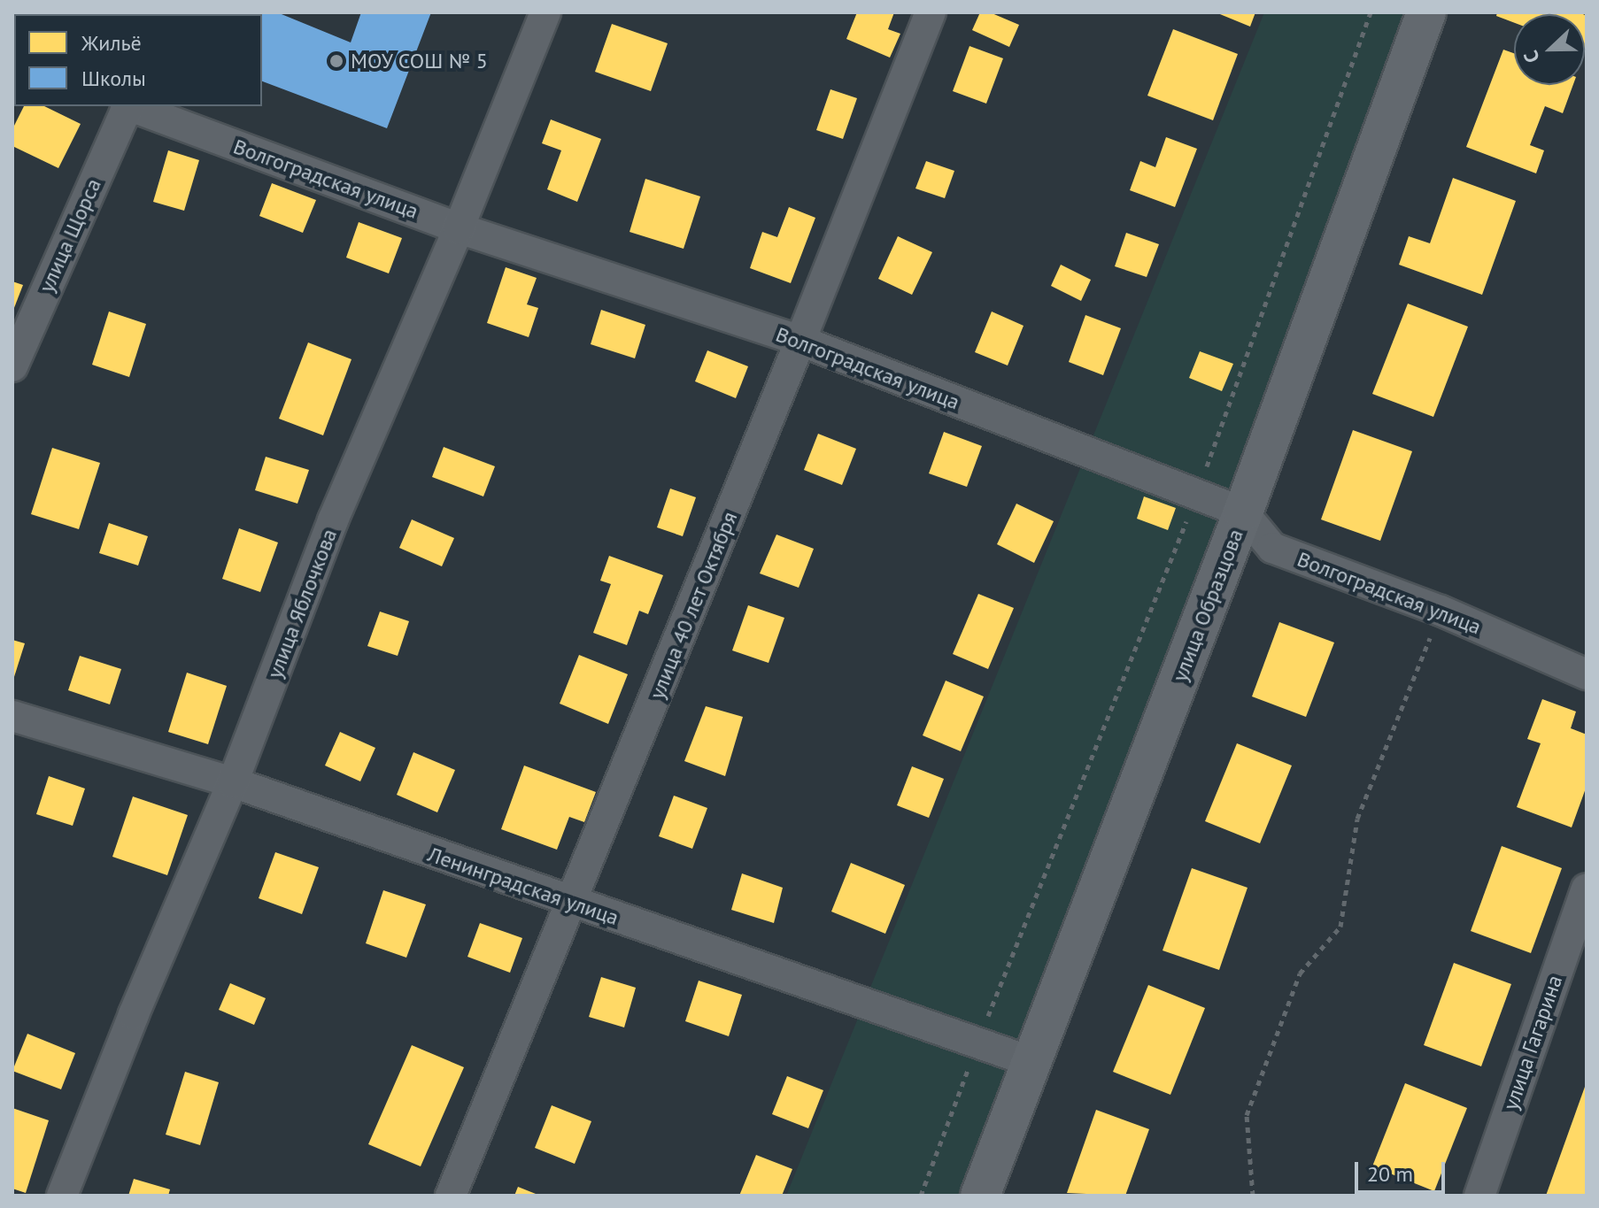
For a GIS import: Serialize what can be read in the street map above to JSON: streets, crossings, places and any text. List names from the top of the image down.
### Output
{
  "streets": {
    "street": [
      "Волгоградская улица",
      "улица Щорса",
      "улица Яблочкова",
      "улица 40 лет Октября",
      "улица Образцова",
      "Ленинградская улица",
      "улица Гагарина"
    ]
  },
  "crossings": [
    ["Волгоградская улица", "улица Яблочкова"],
    ["Волгоградская улица", "улица 40 лет Октября"],
    ["Волгоградская улица", "улица Образцова"],
    ["улица Яблочкова", "Ленинградская улица"],
    ["улица 40 лет Октября", "Ленинградская улица"],
    ["улица Образцова", "Ленинградская улица"]
  ],
  "places": ["МОУ СОШ № 5"],
  "legend": ["Жильё", "Школы"],
  "scale_bar": "20 m",
  "north": "left"
}
